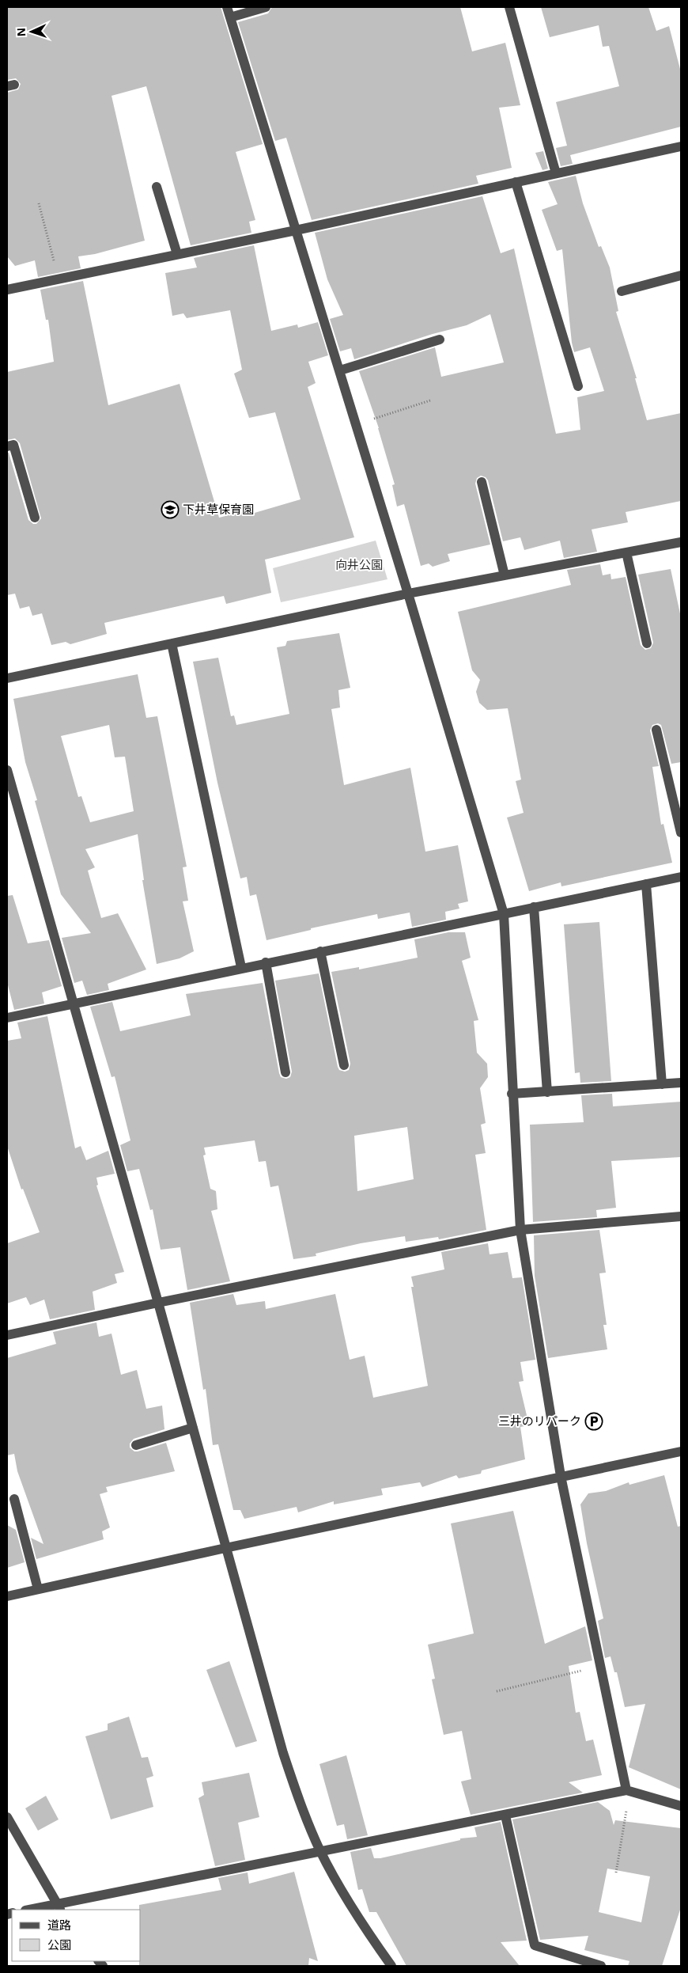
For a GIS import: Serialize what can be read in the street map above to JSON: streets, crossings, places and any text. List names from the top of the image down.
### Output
{
  "parks": ["向井公園"],
  "places": {
    "school or university": ["下井草保育園"],
    "parking": ["三井のリパーク"]
  },
  "legend": ["道路", "公園"],
  "north": "left"
}
